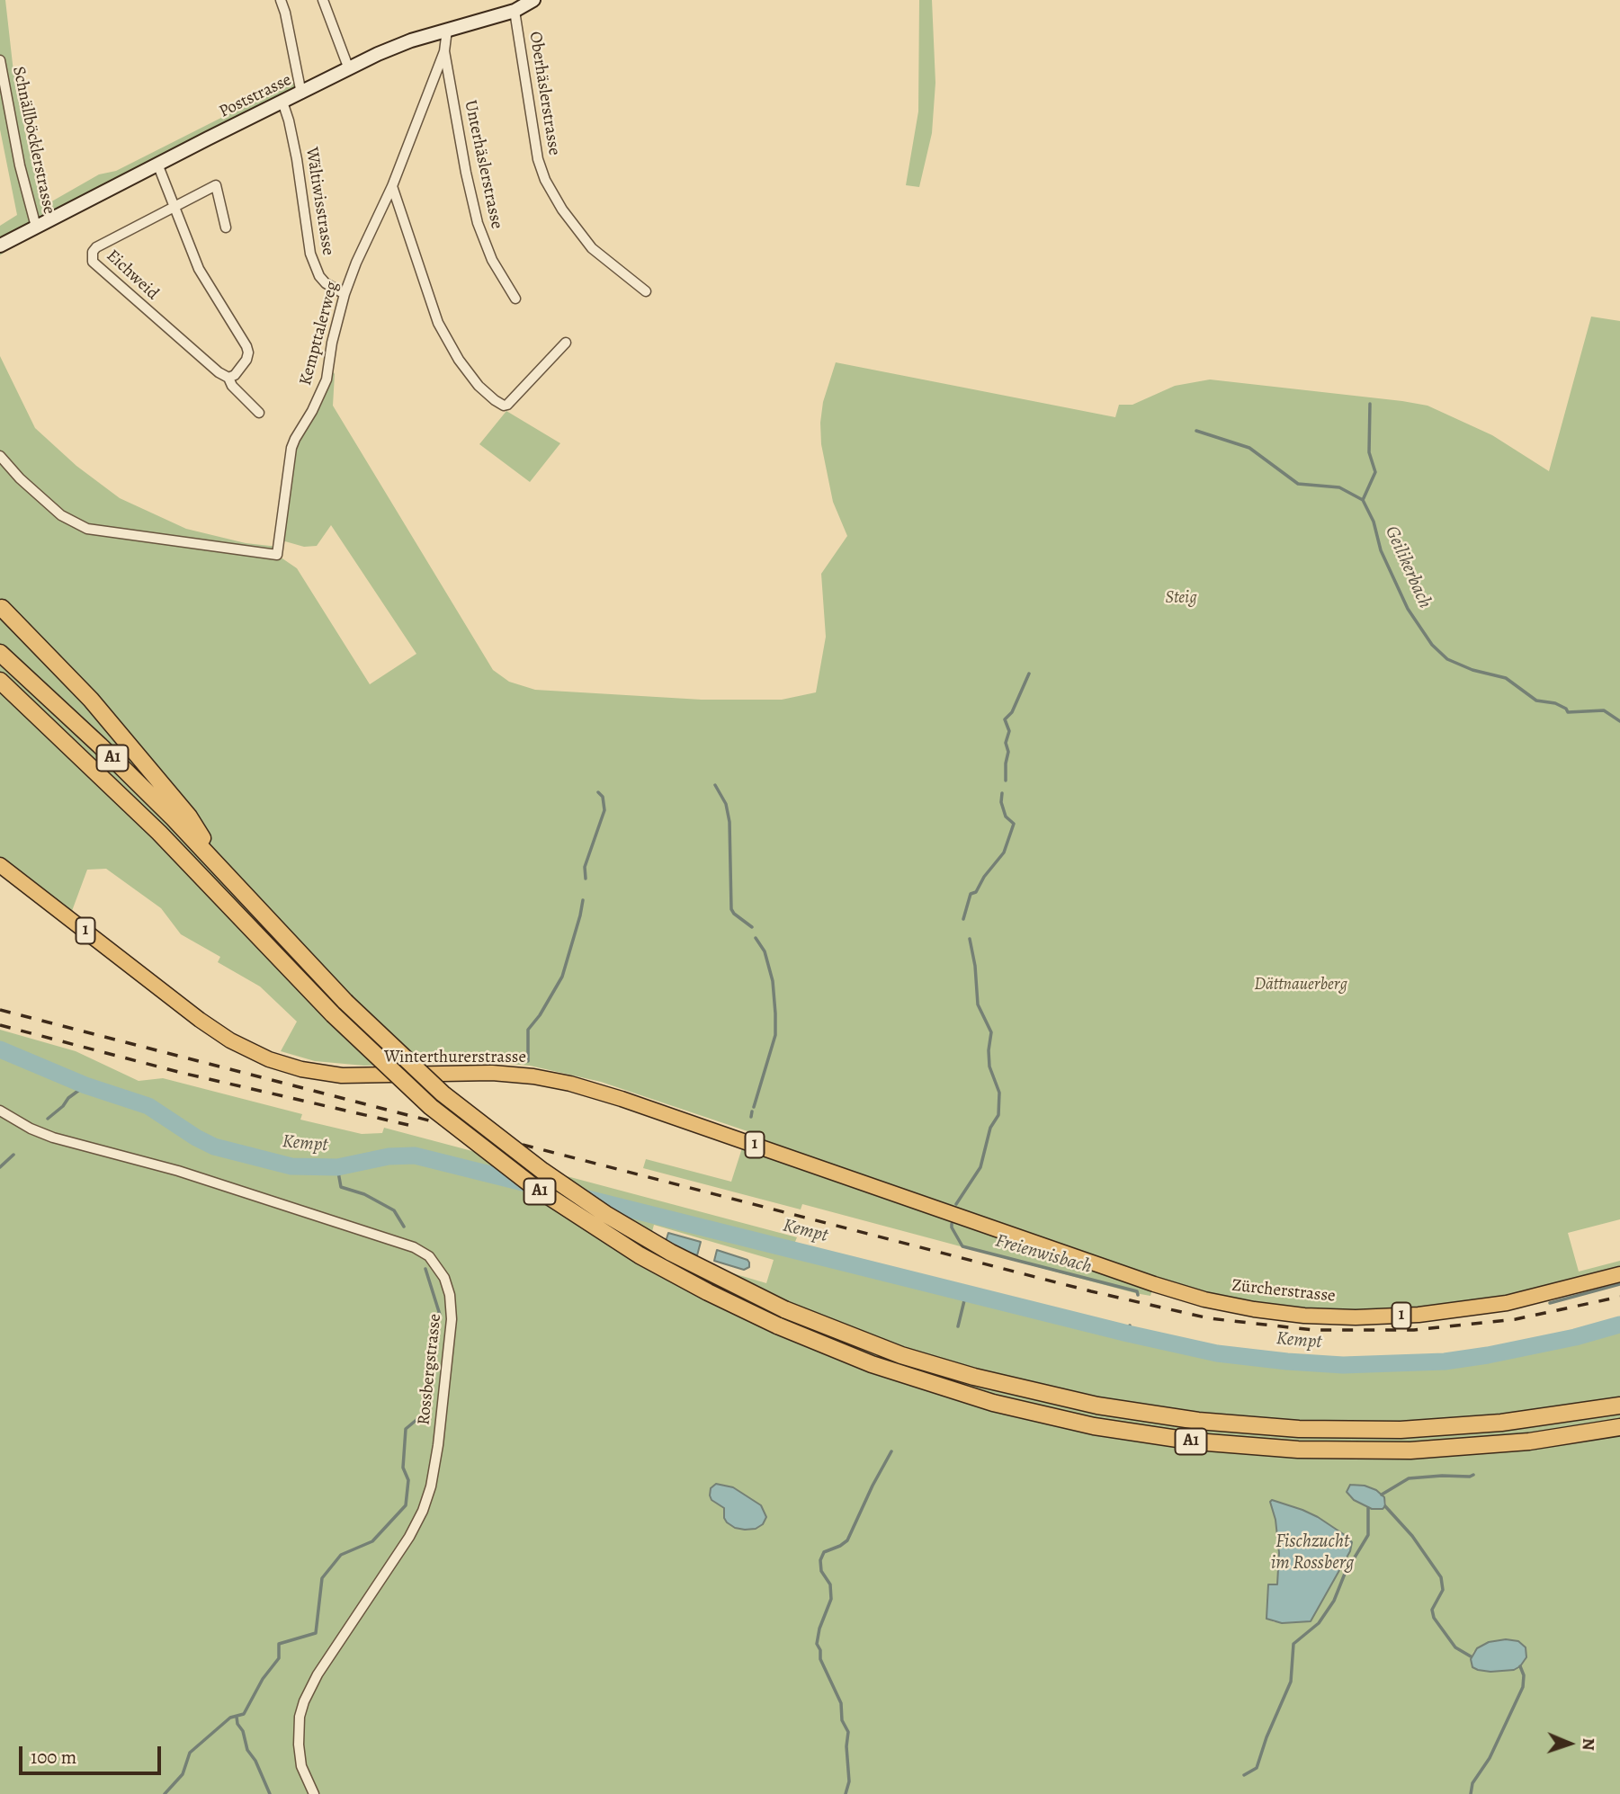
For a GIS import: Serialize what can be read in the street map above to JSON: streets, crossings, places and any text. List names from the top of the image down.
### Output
{
  "streets": {
    "highway": ["A1"],
    "main road": ["1", "Winterthurerstrasse", "Zürcherstrasse"],
    "street": [
      "Oberhäslerstrasse",
      "Poststrasse",
      "Schnällböcklerstrasse",
      "Unterhäslerstrasse",
      "Wältiwisstrasse",
      "Eichweid",
      "Kempttalerweg",
      "Rossbergstrasse"
    ]
  },
  "crossings": [
    ["Oberhäslerstrasse", "Poststrasse"],
    ["Poststrasse", "Schnällböcklerstrasse"],
    ["Poststrasse", "Unterhäslerstrasse"],
    ["Poststrasse", "Wältiwisstrasse"],
    ["Unterhäslerstrasse", "Kempttalerweg"],
    ["Wältiwisstrasse", "Kempttalerweg"],
    ["Winterthurerstrasse", "Zürcherstrasse"]
  ],
  "water": [
    "Geilikerbach",
    "Kempt",
    "Freienwisbach",
    "Fischzucht im Rossberg"
  ],
  "parks": ["Steig", "Dättnauerberg"],
  "scale_bar": "100 m",
  "north": "right"
}
